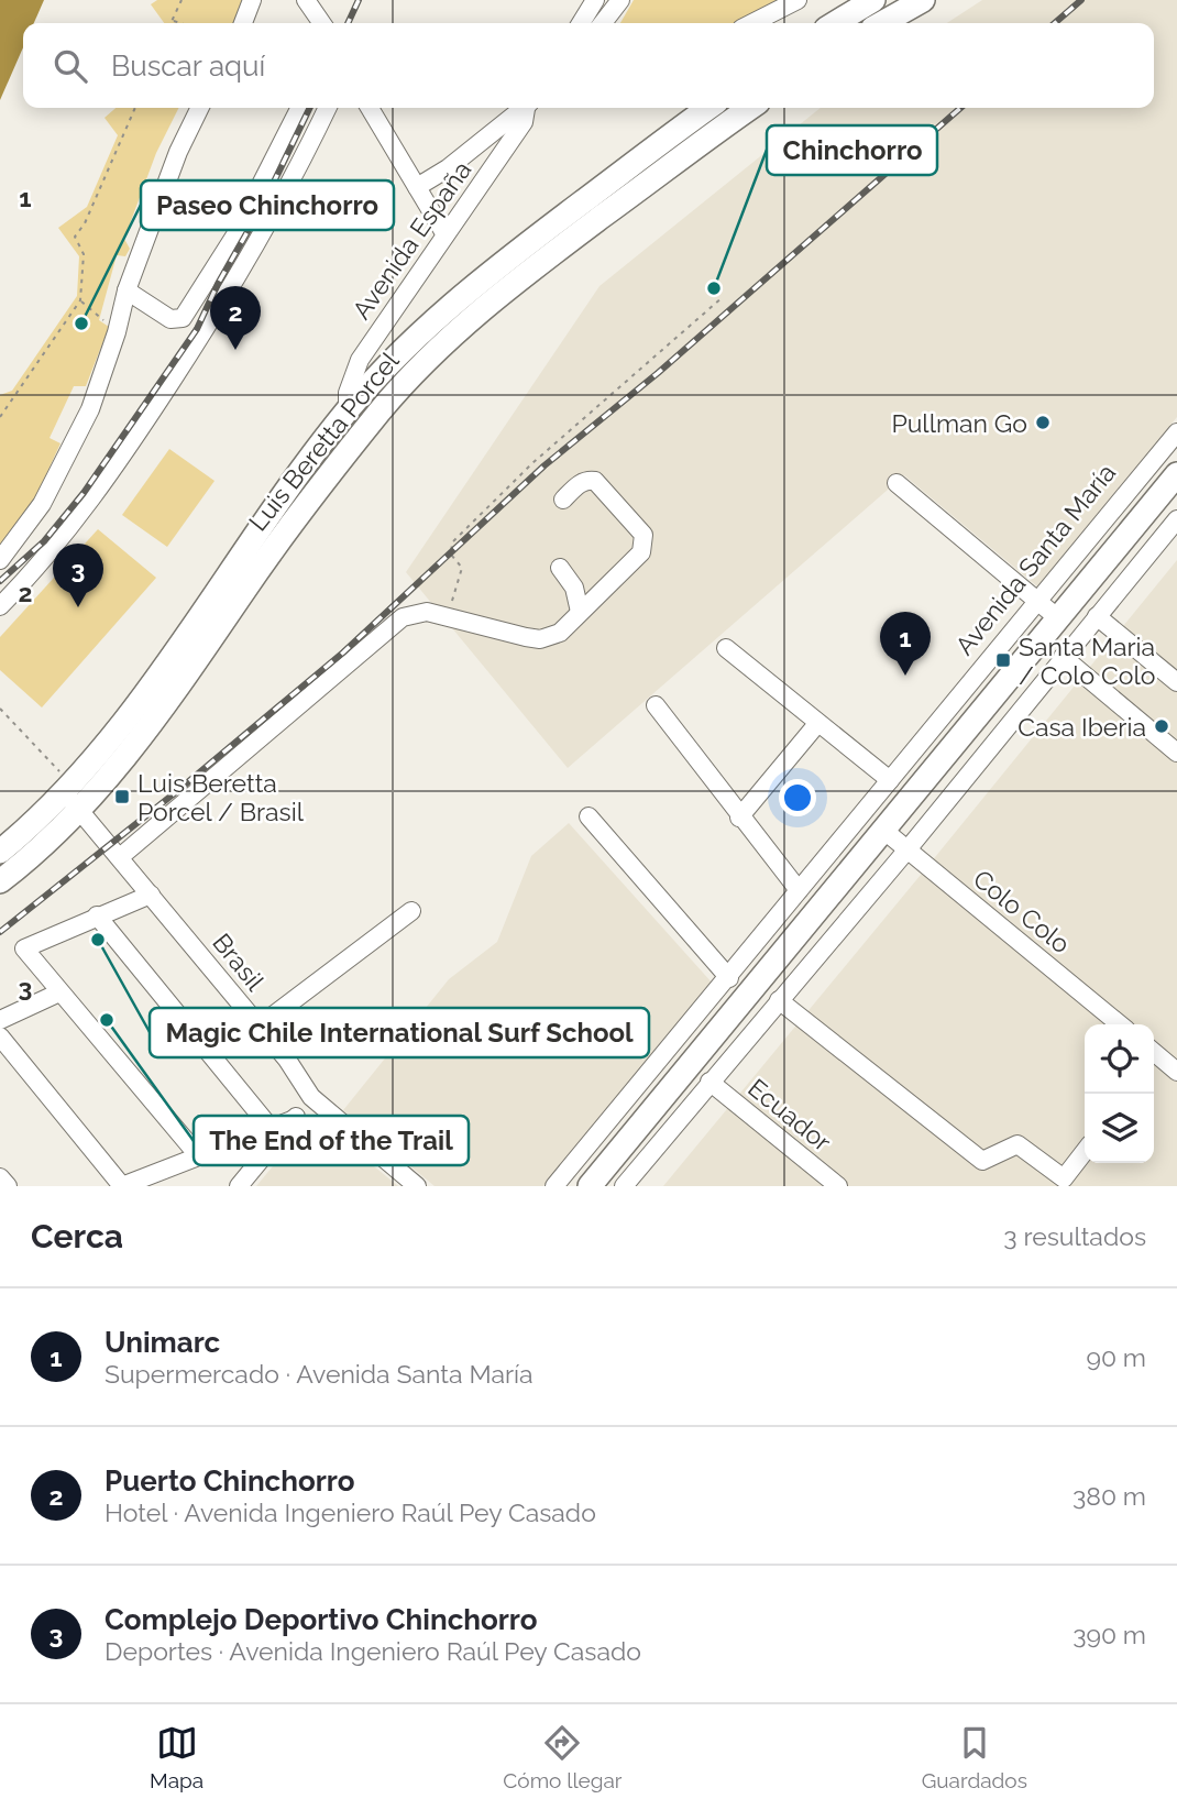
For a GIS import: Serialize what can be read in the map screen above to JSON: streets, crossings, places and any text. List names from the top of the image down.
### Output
{
  "streets": {
    "main road": ["Luis Beretta Porcel"],
    "street": [
      "Avenida España",
      "Avenida Santa María",
      "Colo Colo",
      "Brasil",
      "Ecuador"
    ]
  },
  "crossings": [
    ["Avenida España", "Luis Beretta Porcel"],
    ["Luis Beretta Porcel", "Brasil"]
  ],
  "places": {
    "other": [
      "Chinchorro",
      "Paseo Chinchorro",
      "Pullman Go",
      "Casa Iberia",
      "Magic Chile International Surf School",
      "The End of the Trail"
    ],
    "transit": ["Santa Maria / Colo Colo", "Luis Beretta Porcel / Brasil"]
  },
  "page": {
    "search": "Buscar aquí",
    "pins": ["2", "3", "1"],
    "heading": ["Cerca", "3 resultados"],
    "list": [
      {
        "mark": "1",
        "name": "Unimarc",
        "note": "Supermercado · Avenida Santa María",
        "value": "90 m"
      },
      {
        "mark": "2",
        "name": "Puerto Chinchorro",
        "note": "Hotel · Avenida Ingeniero Raúl Pey Casado",
        "value": "380 m"
      },
      {
        "mark": "3",
        "name": "Complejo Deportivo Chinchorro",
        "note": "Deportes · Avenida Ingeniero Raúl Pey Casado",
        "value": "390 m"
      }
    ],
    "nav": ["Mapa", "Cómo llegar", "Guardados"]
  },
  "grid": {
    "rows": ["1", "2", "3"]
  }
}
